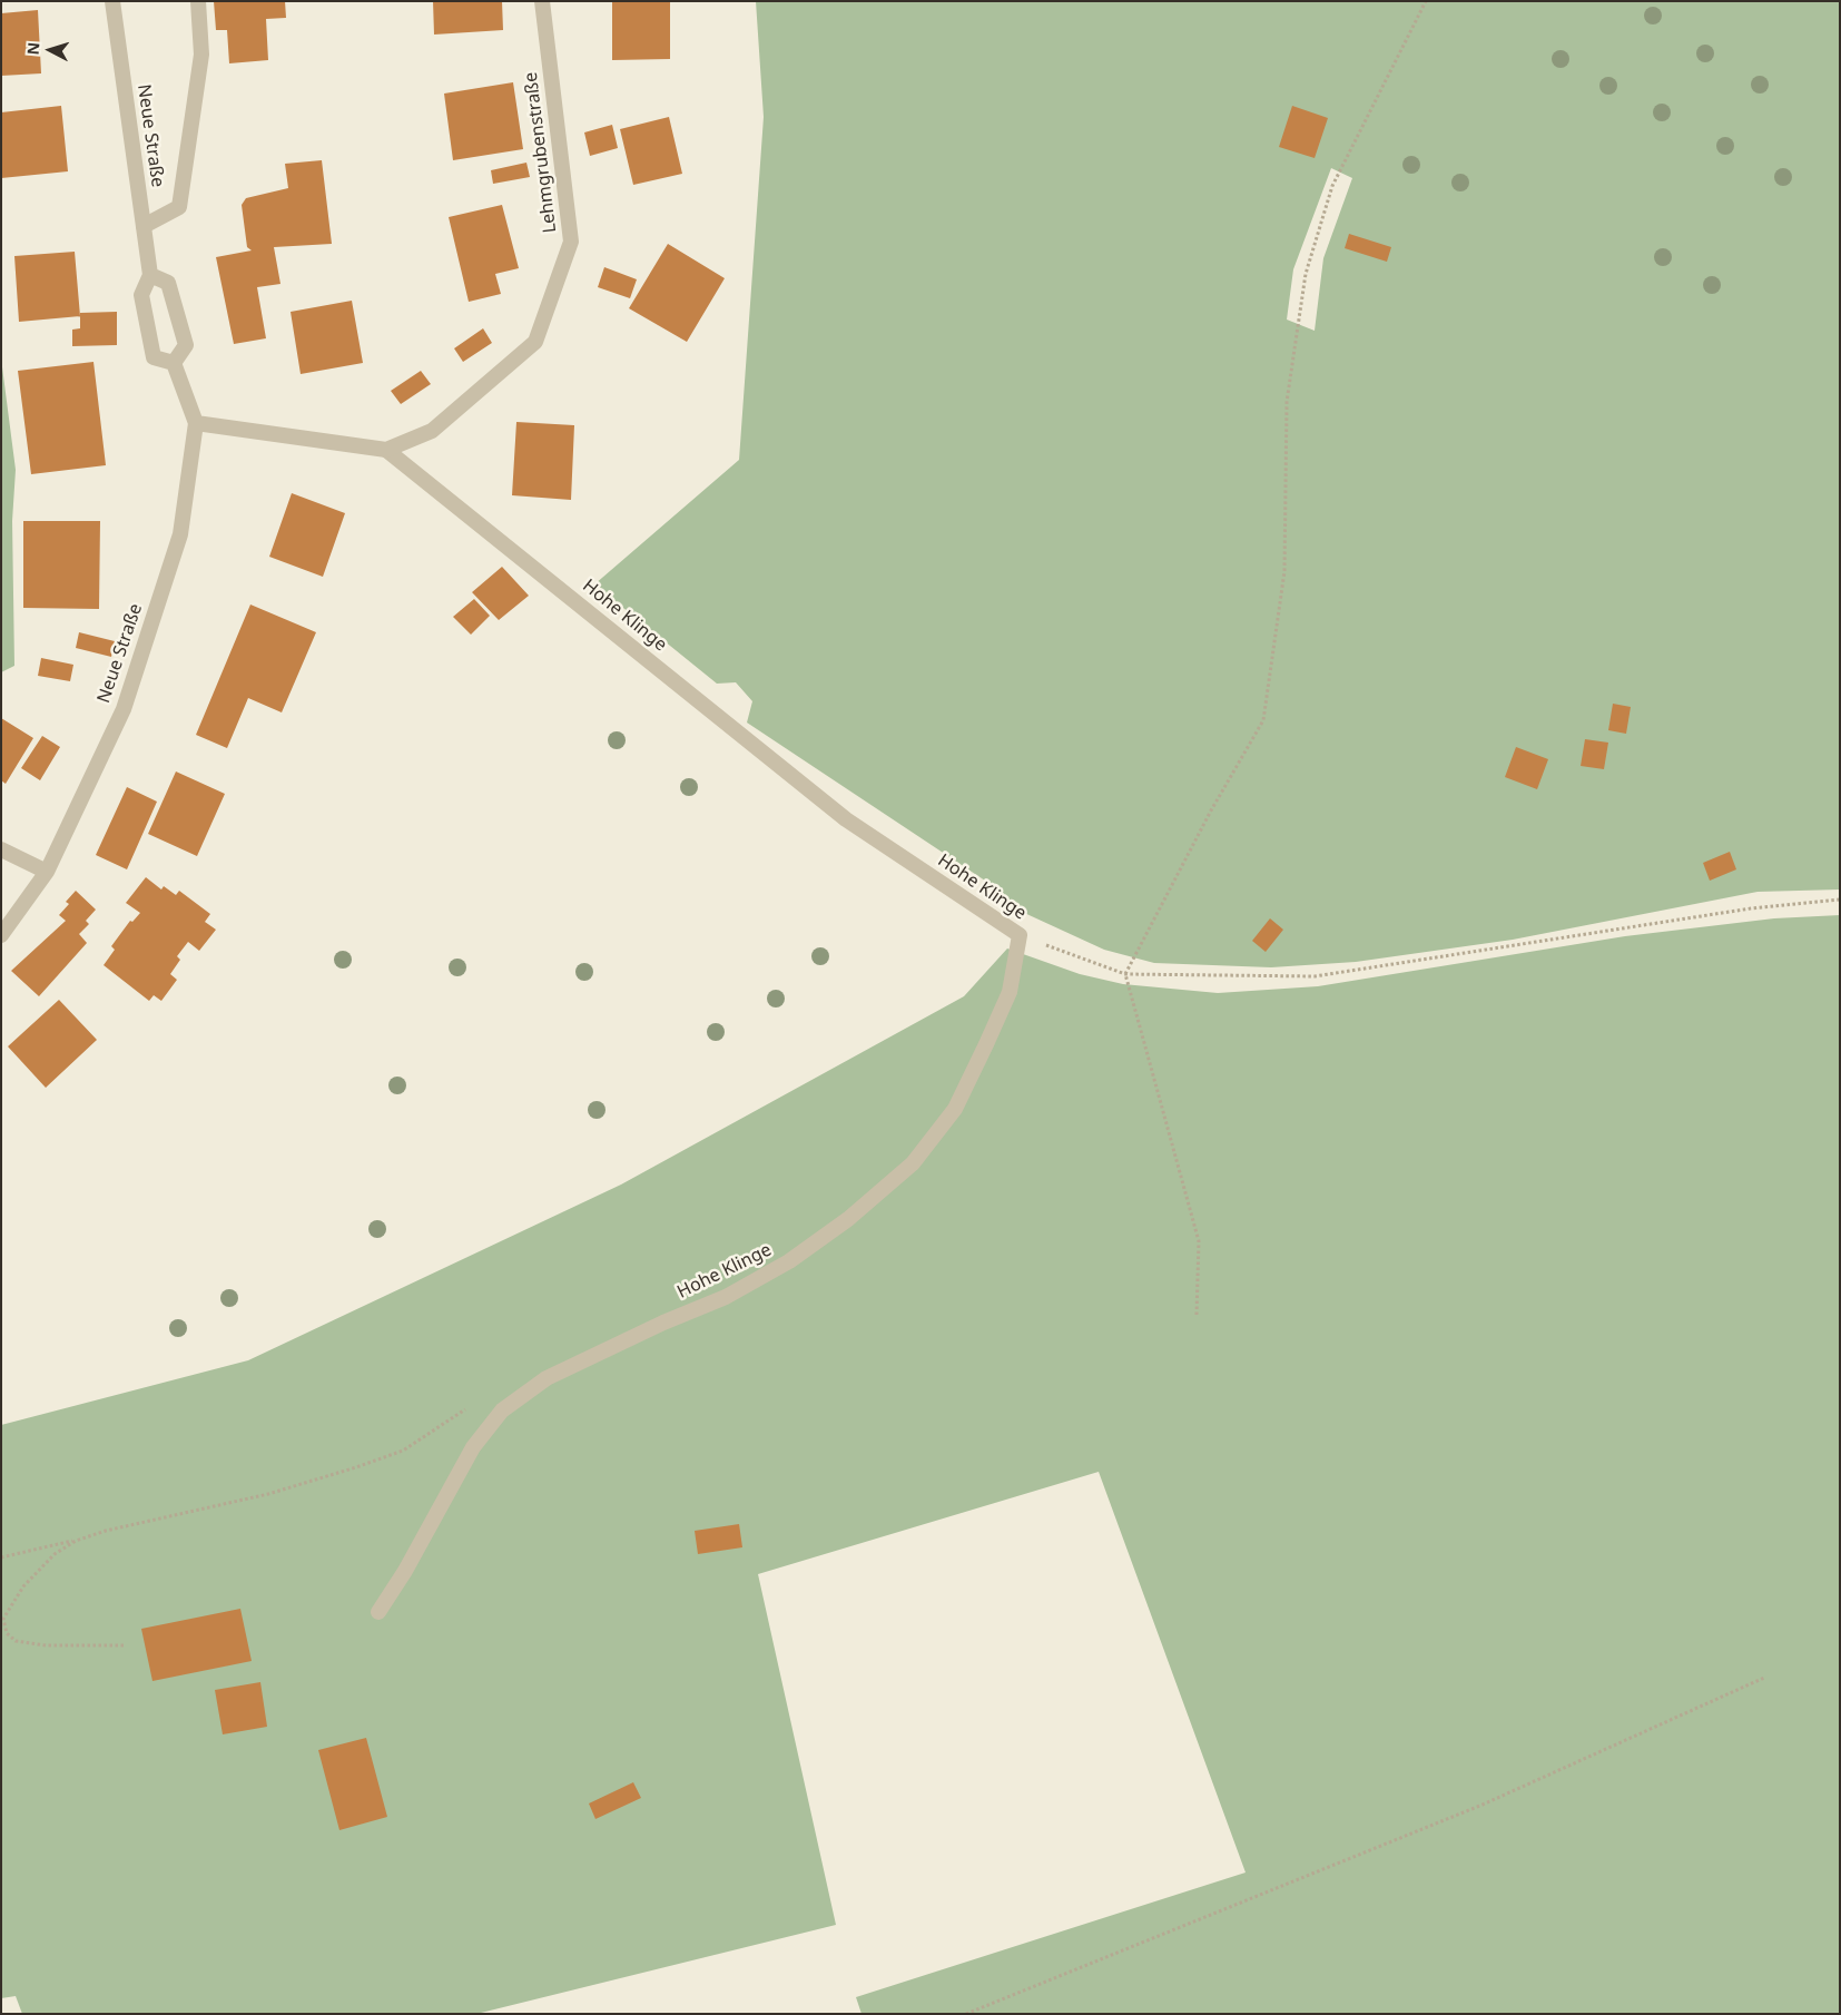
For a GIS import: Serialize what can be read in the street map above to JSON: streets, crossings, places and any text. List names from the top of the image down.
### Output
{
  "streets": {
    "street": ["Neue Straße", "Lehmgrubenstraße", "Hohe Klinge"]
  },
  "crossings": [
    ["Lehmgrubenstraße", "Hohe Klinge"]
  ],
  "north": "left"
}
